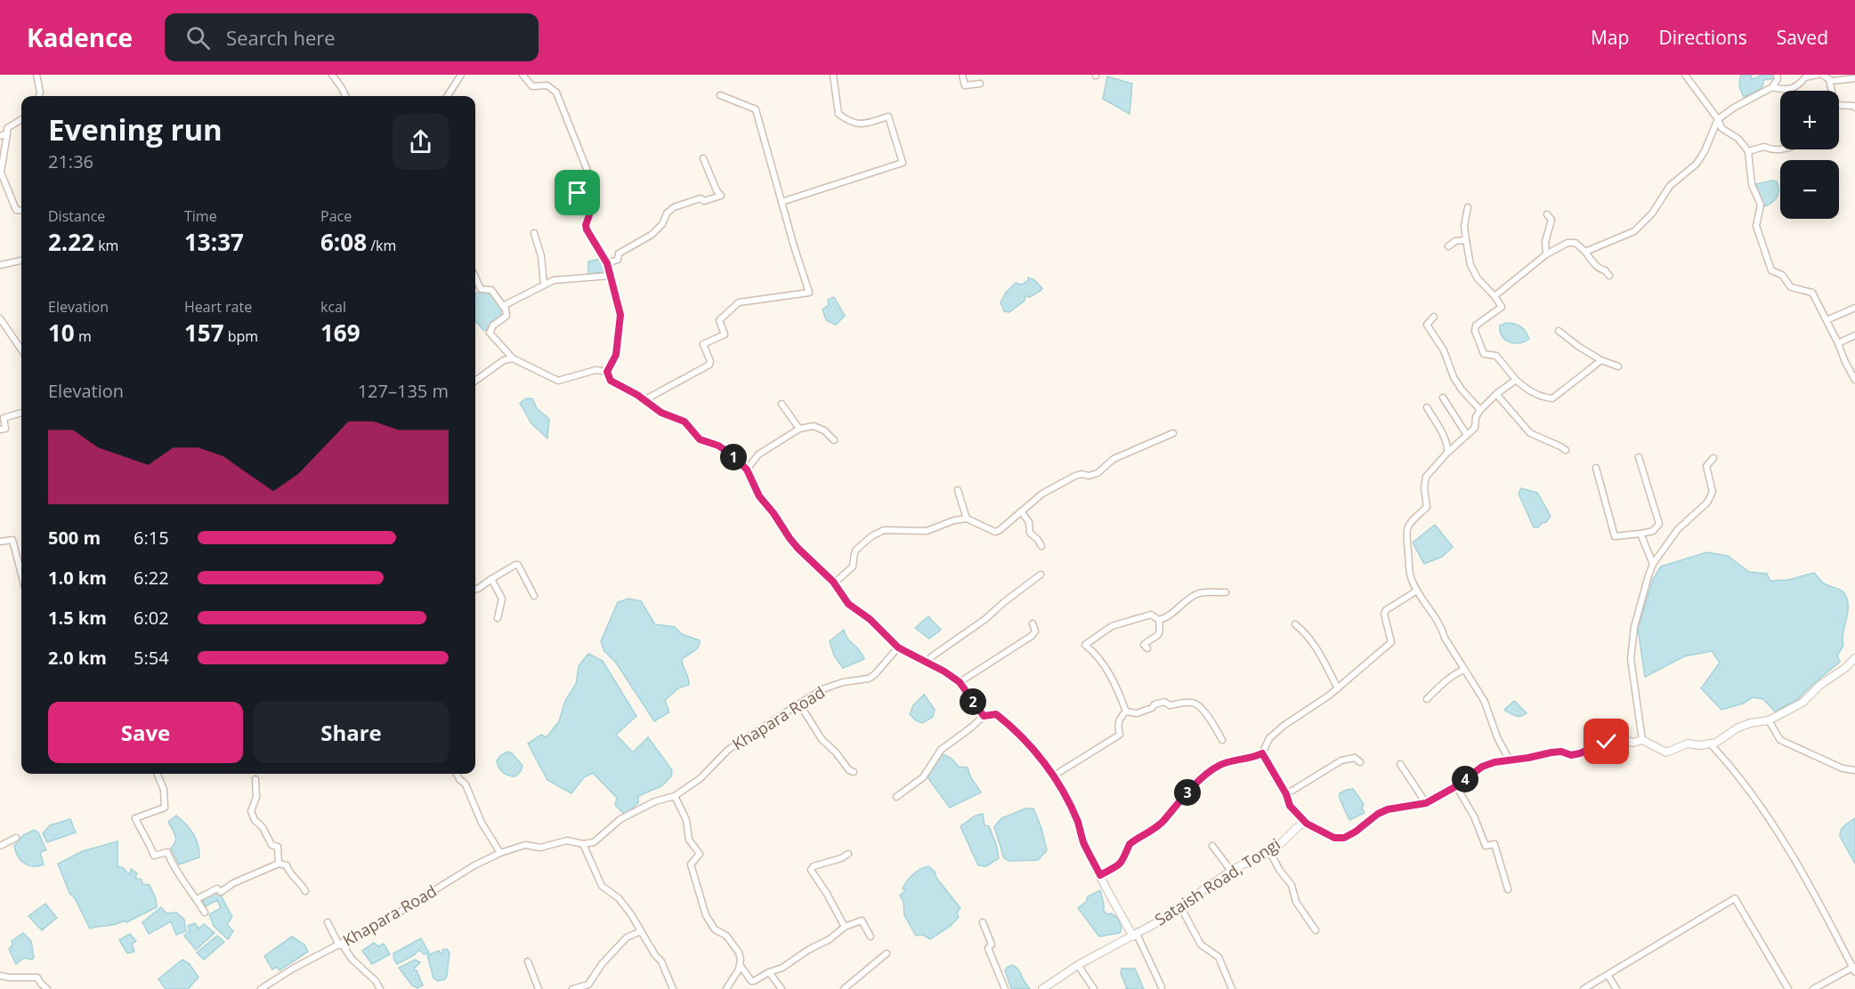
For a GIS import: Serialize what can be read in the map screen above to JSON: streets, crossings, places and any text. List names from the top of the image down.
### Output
{
  "streets": {
    "street": ["Khapara Road", "Sataish Road, Tongi"]
  },
  "page": {
    "header": "Kadence",
    "search": "Search here",
    "nav": ["Map", "Directions", "Saved"],
    "map_buttons": ["+", "−"],
    "heading": ["Evening run", "21:36"],
    "stats": [
      ["Distance", "2.22 km"],
      ["Time", "13:37"],
      ["Pace", "6:08 /km"],
      ["Elevation", "10 m"],
      ["Heart rate", "157 bpm"],
      ["kcal", "169"]
    ],
    "chart": ["Elevation", "127–135 m"],
    "pins": [
      "1",
      "2",
      "4",
      "3"
    ],
    "list": [
      {
        "name": "500 m",
        "note": "6:15"
      },
      {
        "name": "1.0 km",
        "note": "6:22"
      },
      {
        "name": "1.5 km",
        "note": "6:02"
      },
      {
        "name": "2.0 km",
        "note": "5:54"
      }
    ],
    "buttons": ["Save", "Share"]
  }
}
